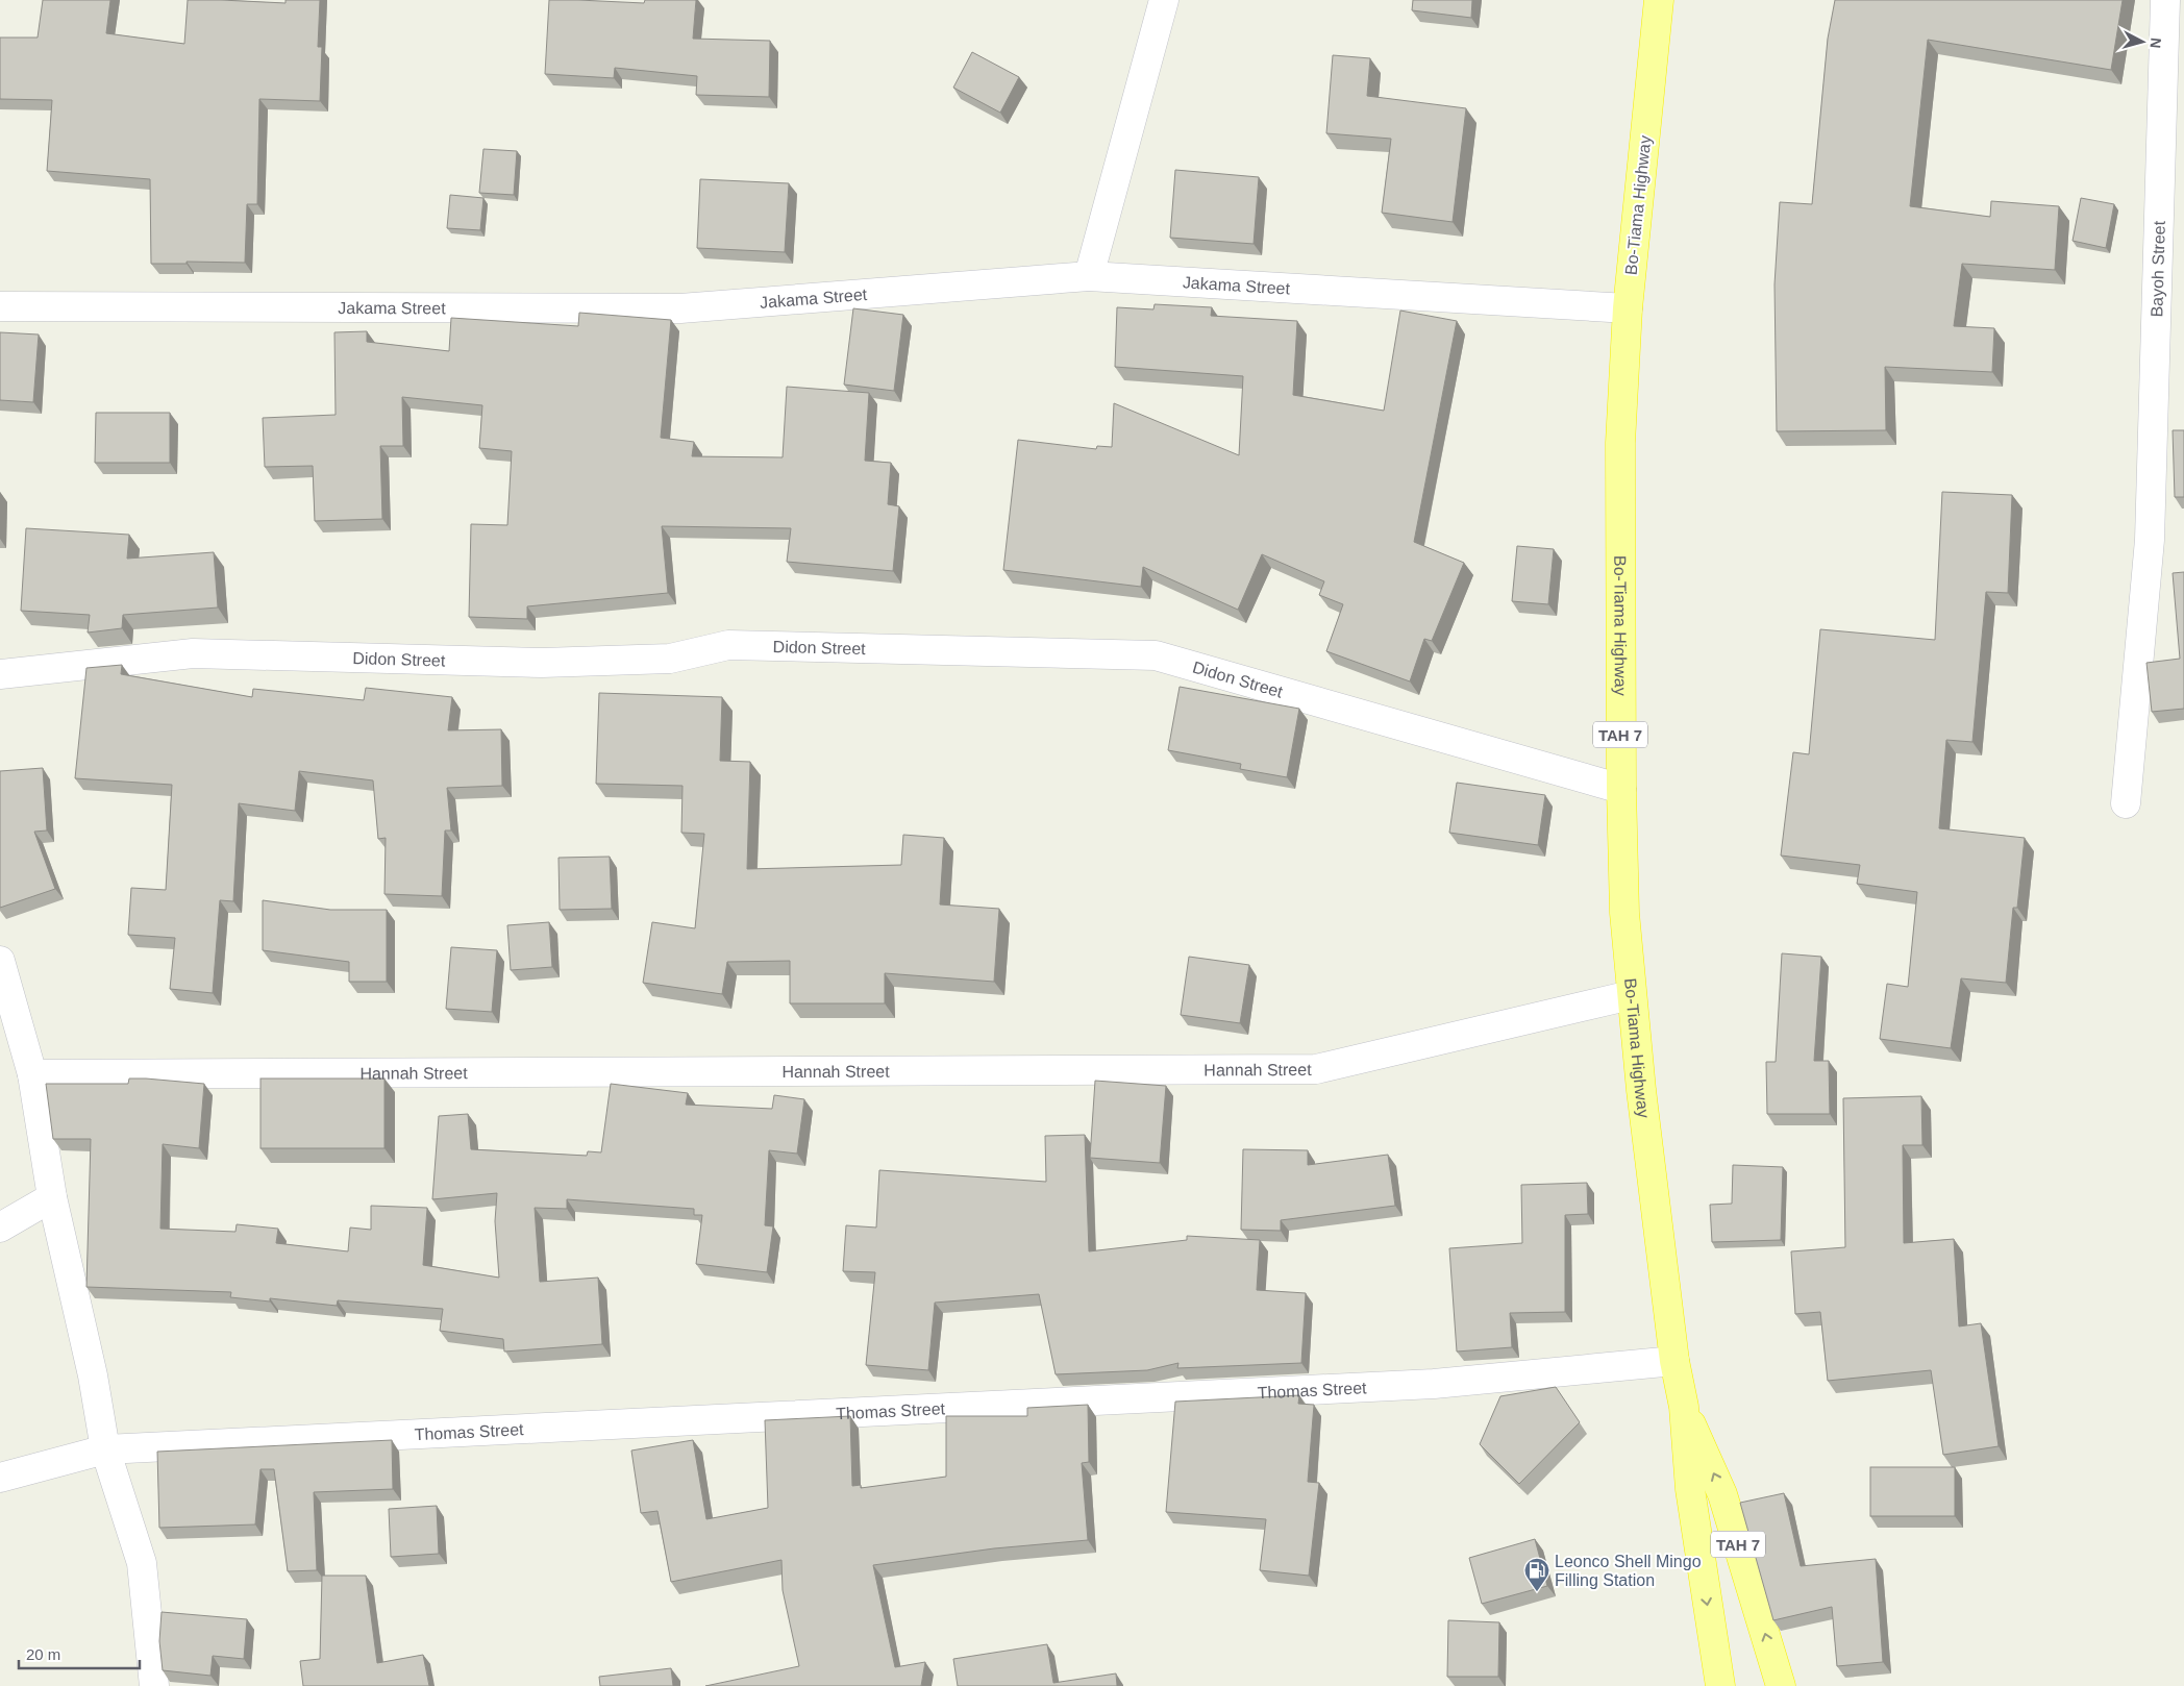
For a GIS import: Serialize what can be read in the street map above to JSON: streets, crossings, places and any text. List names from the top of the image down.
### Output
{
  "streets": {
    "highway": ["Bo-Tiama Highway", "TAH 7"],
    "street": [
      "Bayoh Street",
      "Jakama Street",
      "Didon Street",
      "Hannah Street",
      "Thomas Street"
    ]
  },
  "crossings": [
    ["Bo-Tiama Highway", "Jakama Street"],
    ["Bo-Tiama Highway", "Didon Street"],
    ["Bo-Tiama Highway", "Hannah Street"],
    ["Bo-Tiama Highway", "Thomas Street"]
  ],
  "places": {
    "fuel station": ["Leonco Shell Mingo Filling Station"]
  },
  "scale_bar": "20 m",
  "north": "right"
}
